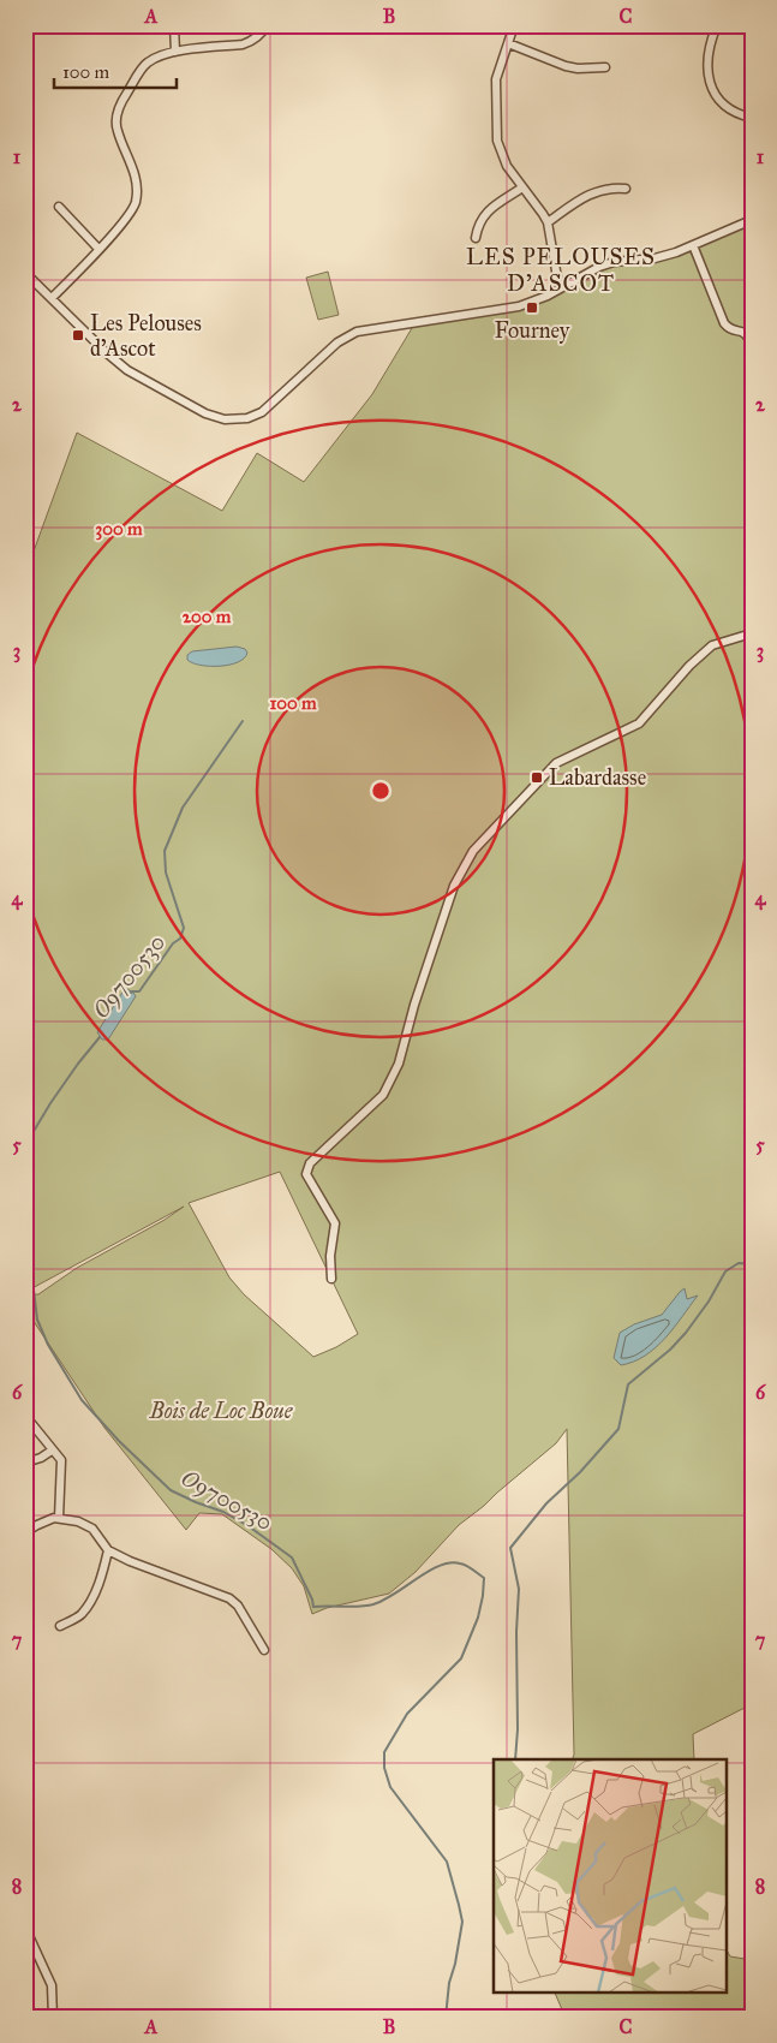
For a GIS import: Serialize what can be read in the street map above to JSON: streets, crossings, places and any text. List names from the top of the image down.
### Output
{
  "districts": ["LES PELOUSES D'ASCOT"],
  "water": ["O9700530"],
  "parks": ["Bois de Loc Boue"],
  "places": {
    "transit": ["Fourney", "Les Pelouses d'Ascot", "Labardasse"]
  },
  "scale_bar": "100 m",
  "grid": {
    "columns": ["A", "B", "C"],
    "rows": [
      "1",
      "2",
      "3",
      "4",
      "5",
      "6",
      "7",
      "8"
    ]
  },
  "rings": ["300 m", "200 m", "100 m"]
}
